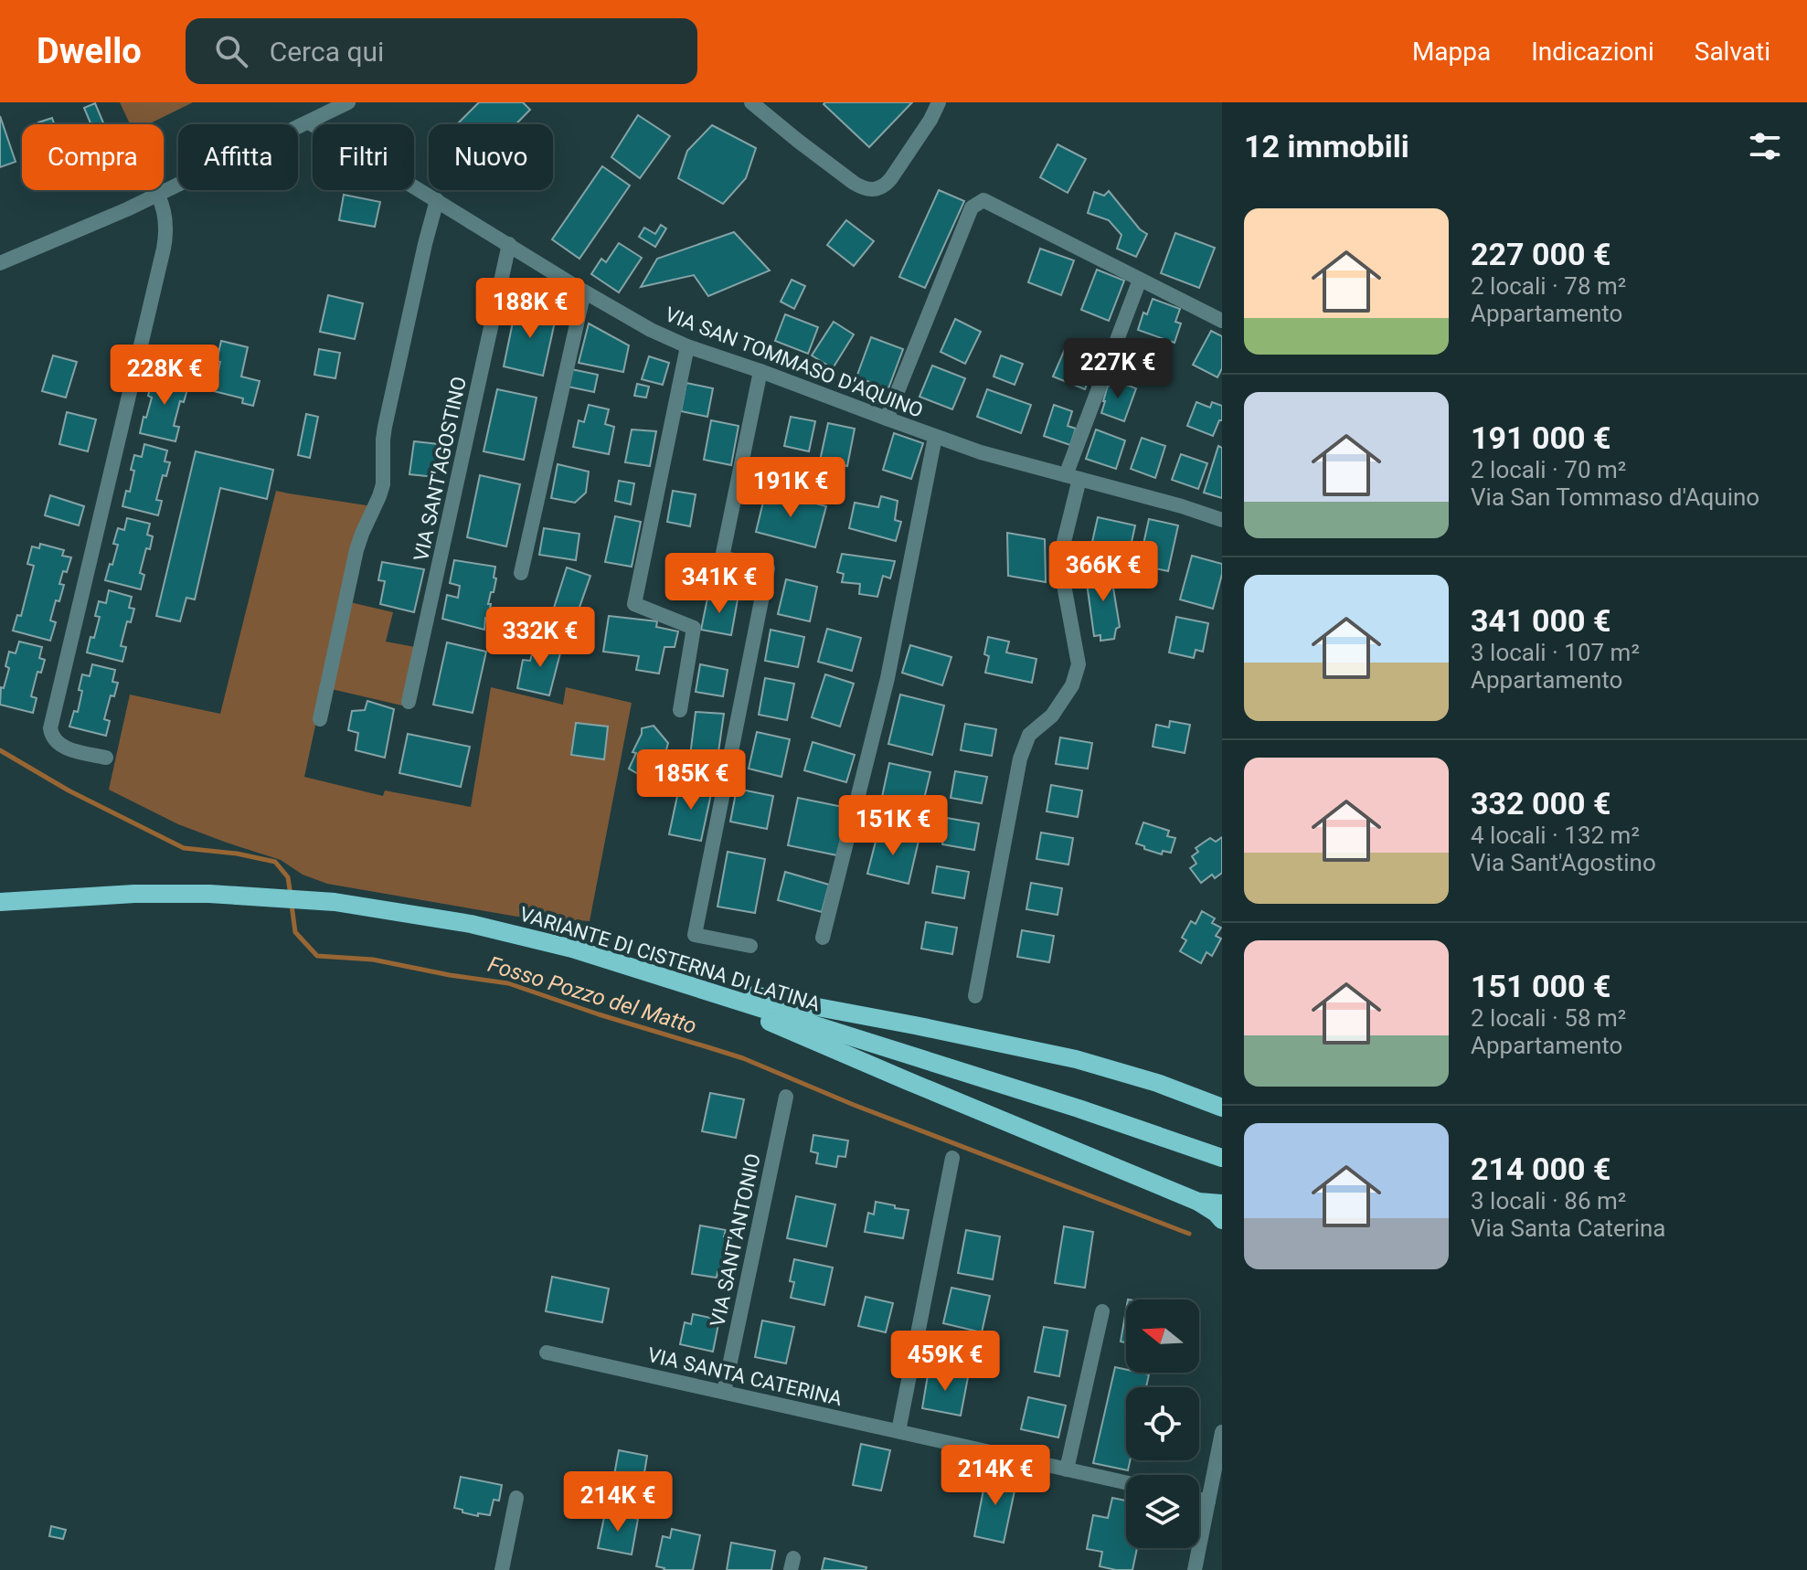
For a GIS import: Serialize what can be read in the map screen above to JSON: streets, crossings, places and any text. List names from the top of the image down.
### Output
{
  "streets": {
    "main road": ["VARIANTE DI CISTERNA DI LATINA"],
    "street": [
      "VIA SAN TOMMASO D'AQUINO",
      "VIA SANT'AGOSTINO",
      "VIA SANT'ANTONIO",
      "VIA SANTA CATERINA"
    ]
  },
  "crossings": [
    ["VIA SAN TOMMASO D'AQUINO", "VIA SANT'AGOSTINO"],
    ["VIA SANT'ANTONIO", "VIA SANTA CATERINA"]
  ],
  "water": ["Fosso Pozzo del Matto"],
  "north": "left",
  "page": {
    "header": "Dwello",
    "search": "Cerca qui",
    "nav": ["Mappa", "Indicazioni", "Salvati"],
    "heading": "12 immobili",
    "chip": [
      "Compra",
      "Affitta",
      "Filtri",
      "Nuovo"
    ],
    "list": [
      {
        "name": "227 000 €",
        "note": "2 locali · 78 m² · Appartamento"
      },
      {
        "name": "191 000 €",
        "note": "2 locali · 70 m² · Via San Tommaso d'Aquino"
      },
      {
        "name": "341 000 €",
        "note": "3 locali · 107 m² · Appartamento"
      },
      {
        "name": "332 000 €",
        "note": "4 locali · 132 m² · Via Sant'Agostino"
      },
      {
        "name": "151 000 €",
        "note": "2 locali · 58 m² · Appartamento"
      },
      {
        "name": "214 000 €",
        "note": "3 locali · 86 m² · Via Santa Caterina"
      }
    ],
    "price": [
      "188K €",
      "227K €",
      "228K €",
      "191K €",
      "366K €",
      "341K €",
      "332K €",
      "185K €",
      "151K €",
      "459K €",
      "214K €",
      "214K €"
    ]
  }
}
